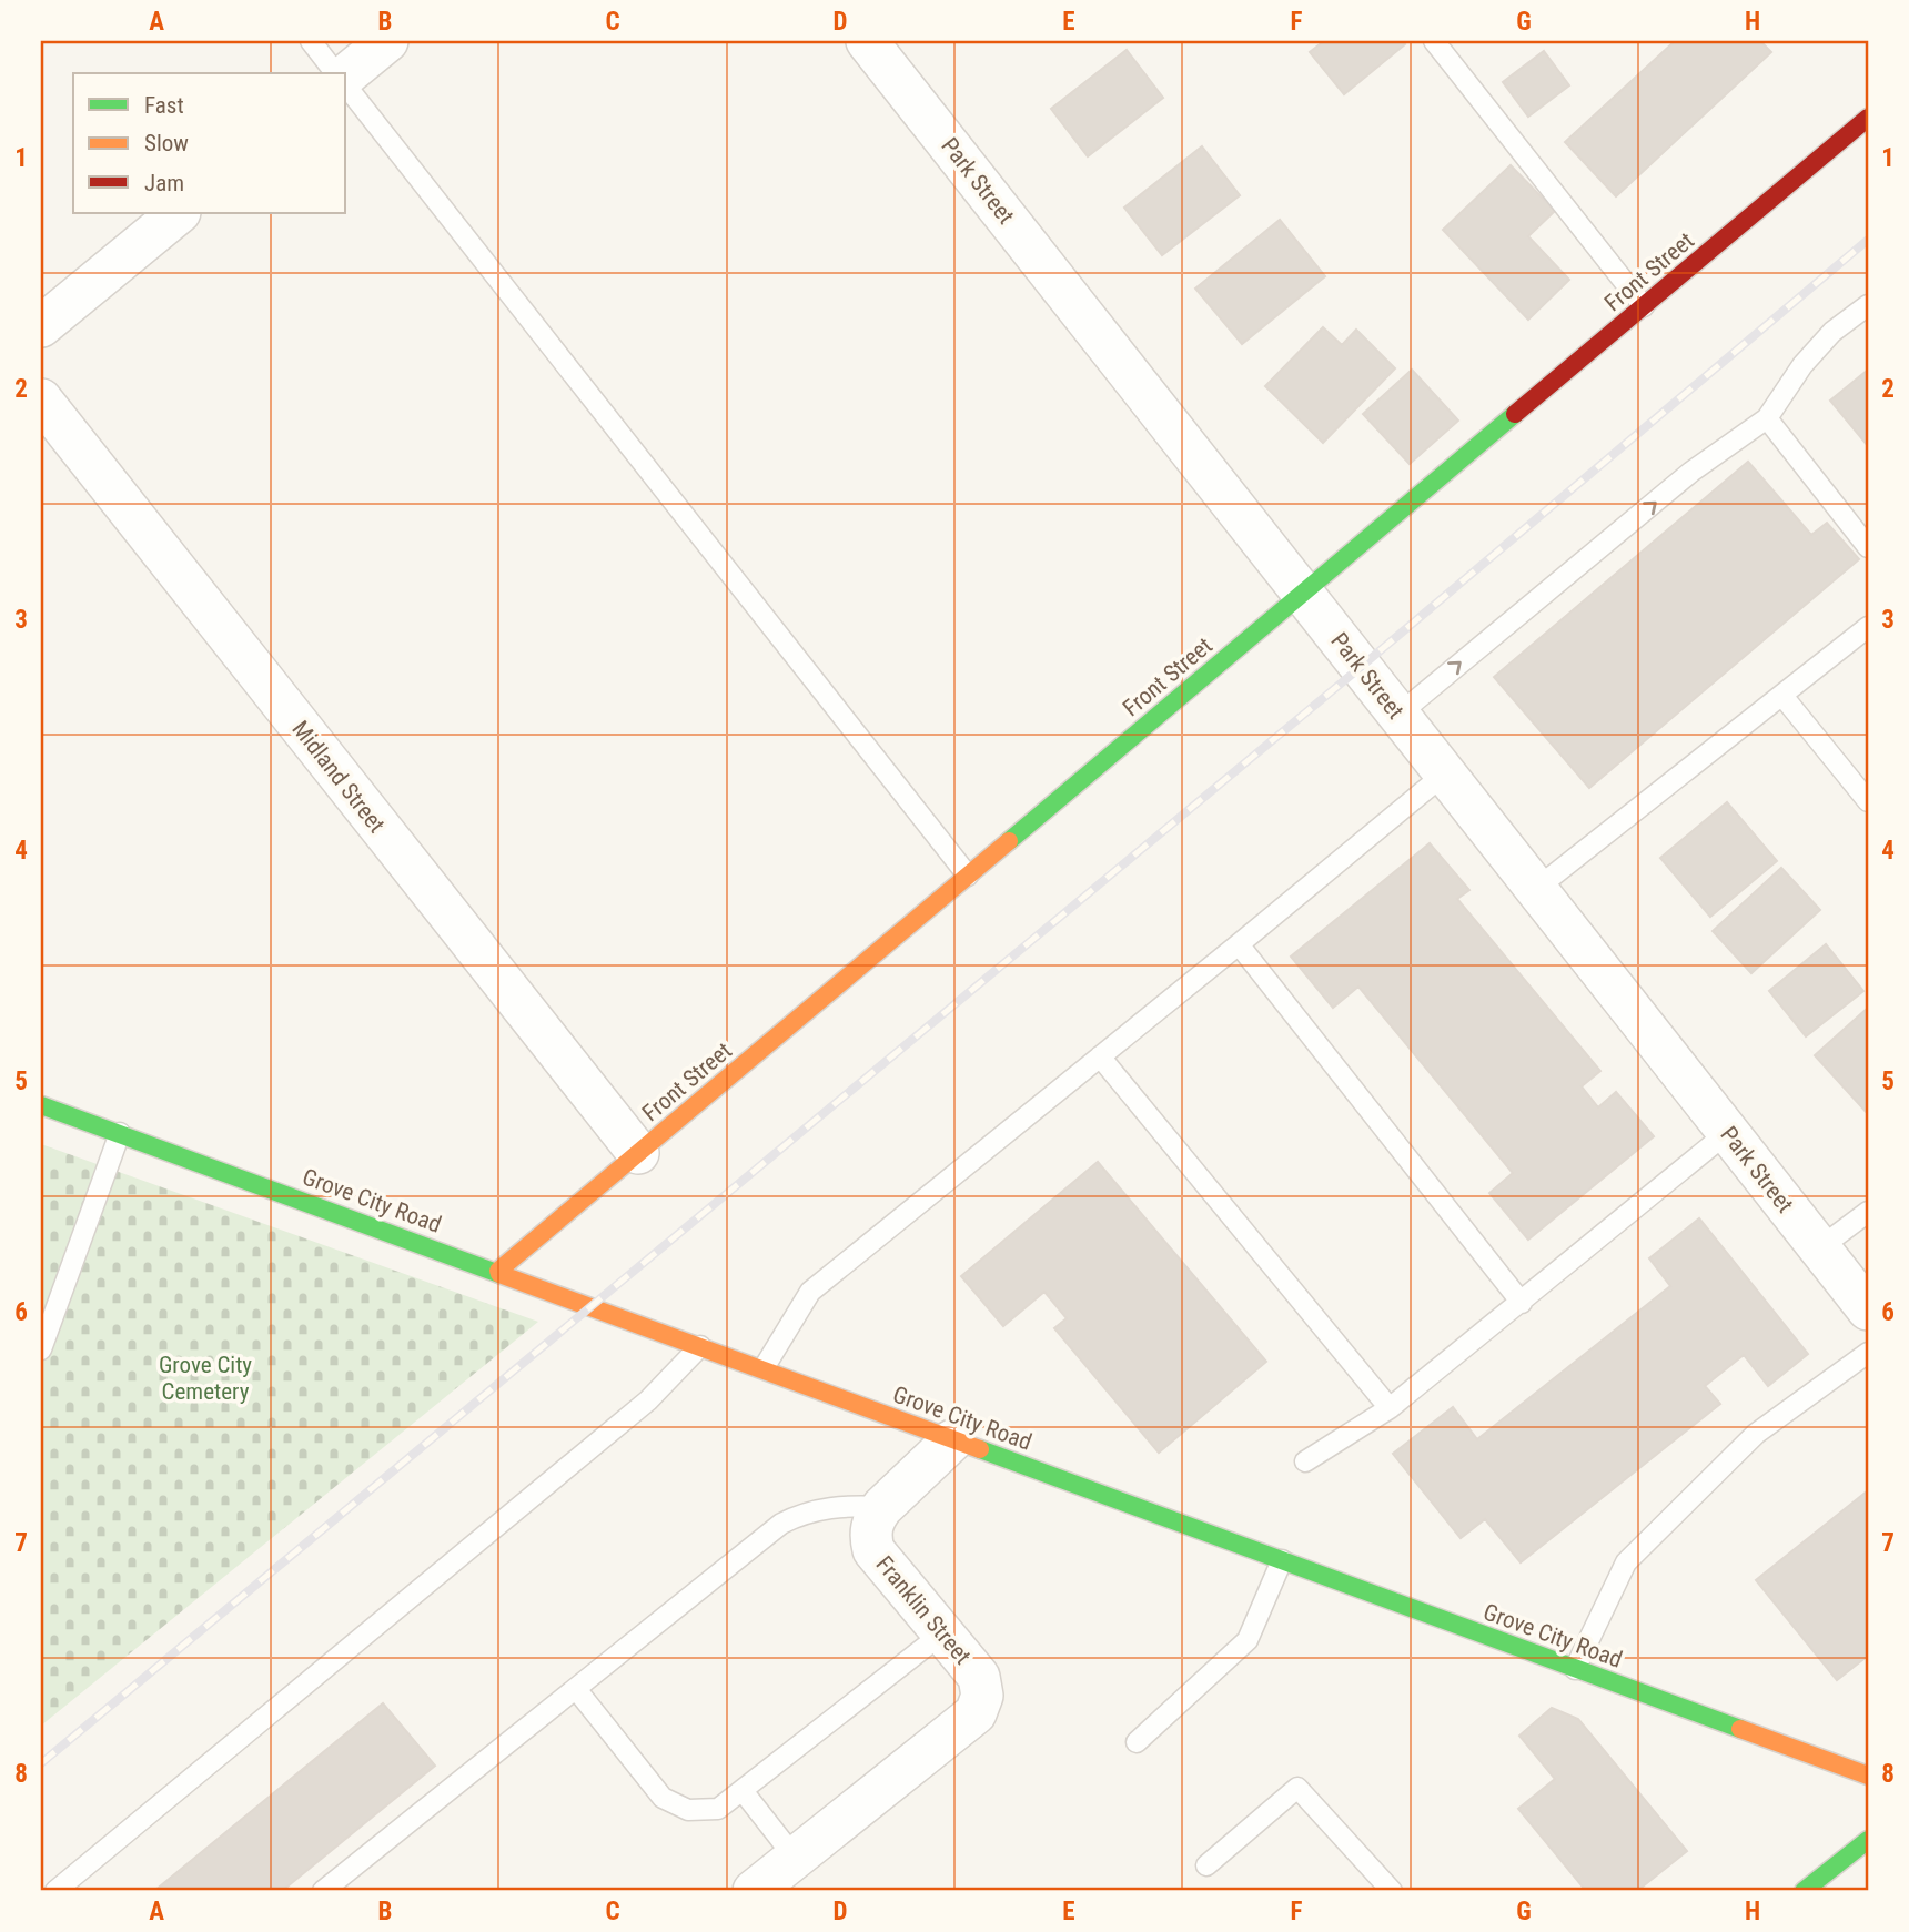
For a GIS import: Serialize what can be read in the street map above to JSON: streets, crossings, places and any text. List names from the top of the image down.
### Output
{
  "streets": {
    "main road": ["Front Street", "Grove City Road"],
    "street": ["Park Street", "Midland Street", "Franklin Street"]
  },
  "crossings": [
    ["Park Street", "Front Street"],
    ["Front Street", "Midland Street"],
    ["Front Street", "Grove City Road"],
    ["Grove City Road", "Franklin Street"]
  ],
  "parks": ["Grove City Cemetery"],
  "legend": ["Fast", "Slow", "Jam"],
  "grid": {
    "columns": [
      "A",
      "B",
      "C",
      "D",
      "E",
      "F",
      "G",
      "H"
    ],
    "rows": [
      "1",
      "2",
      "3",
      "4",
      "5",
      "6",
      "7",
      "8"
    ]
  }
}
